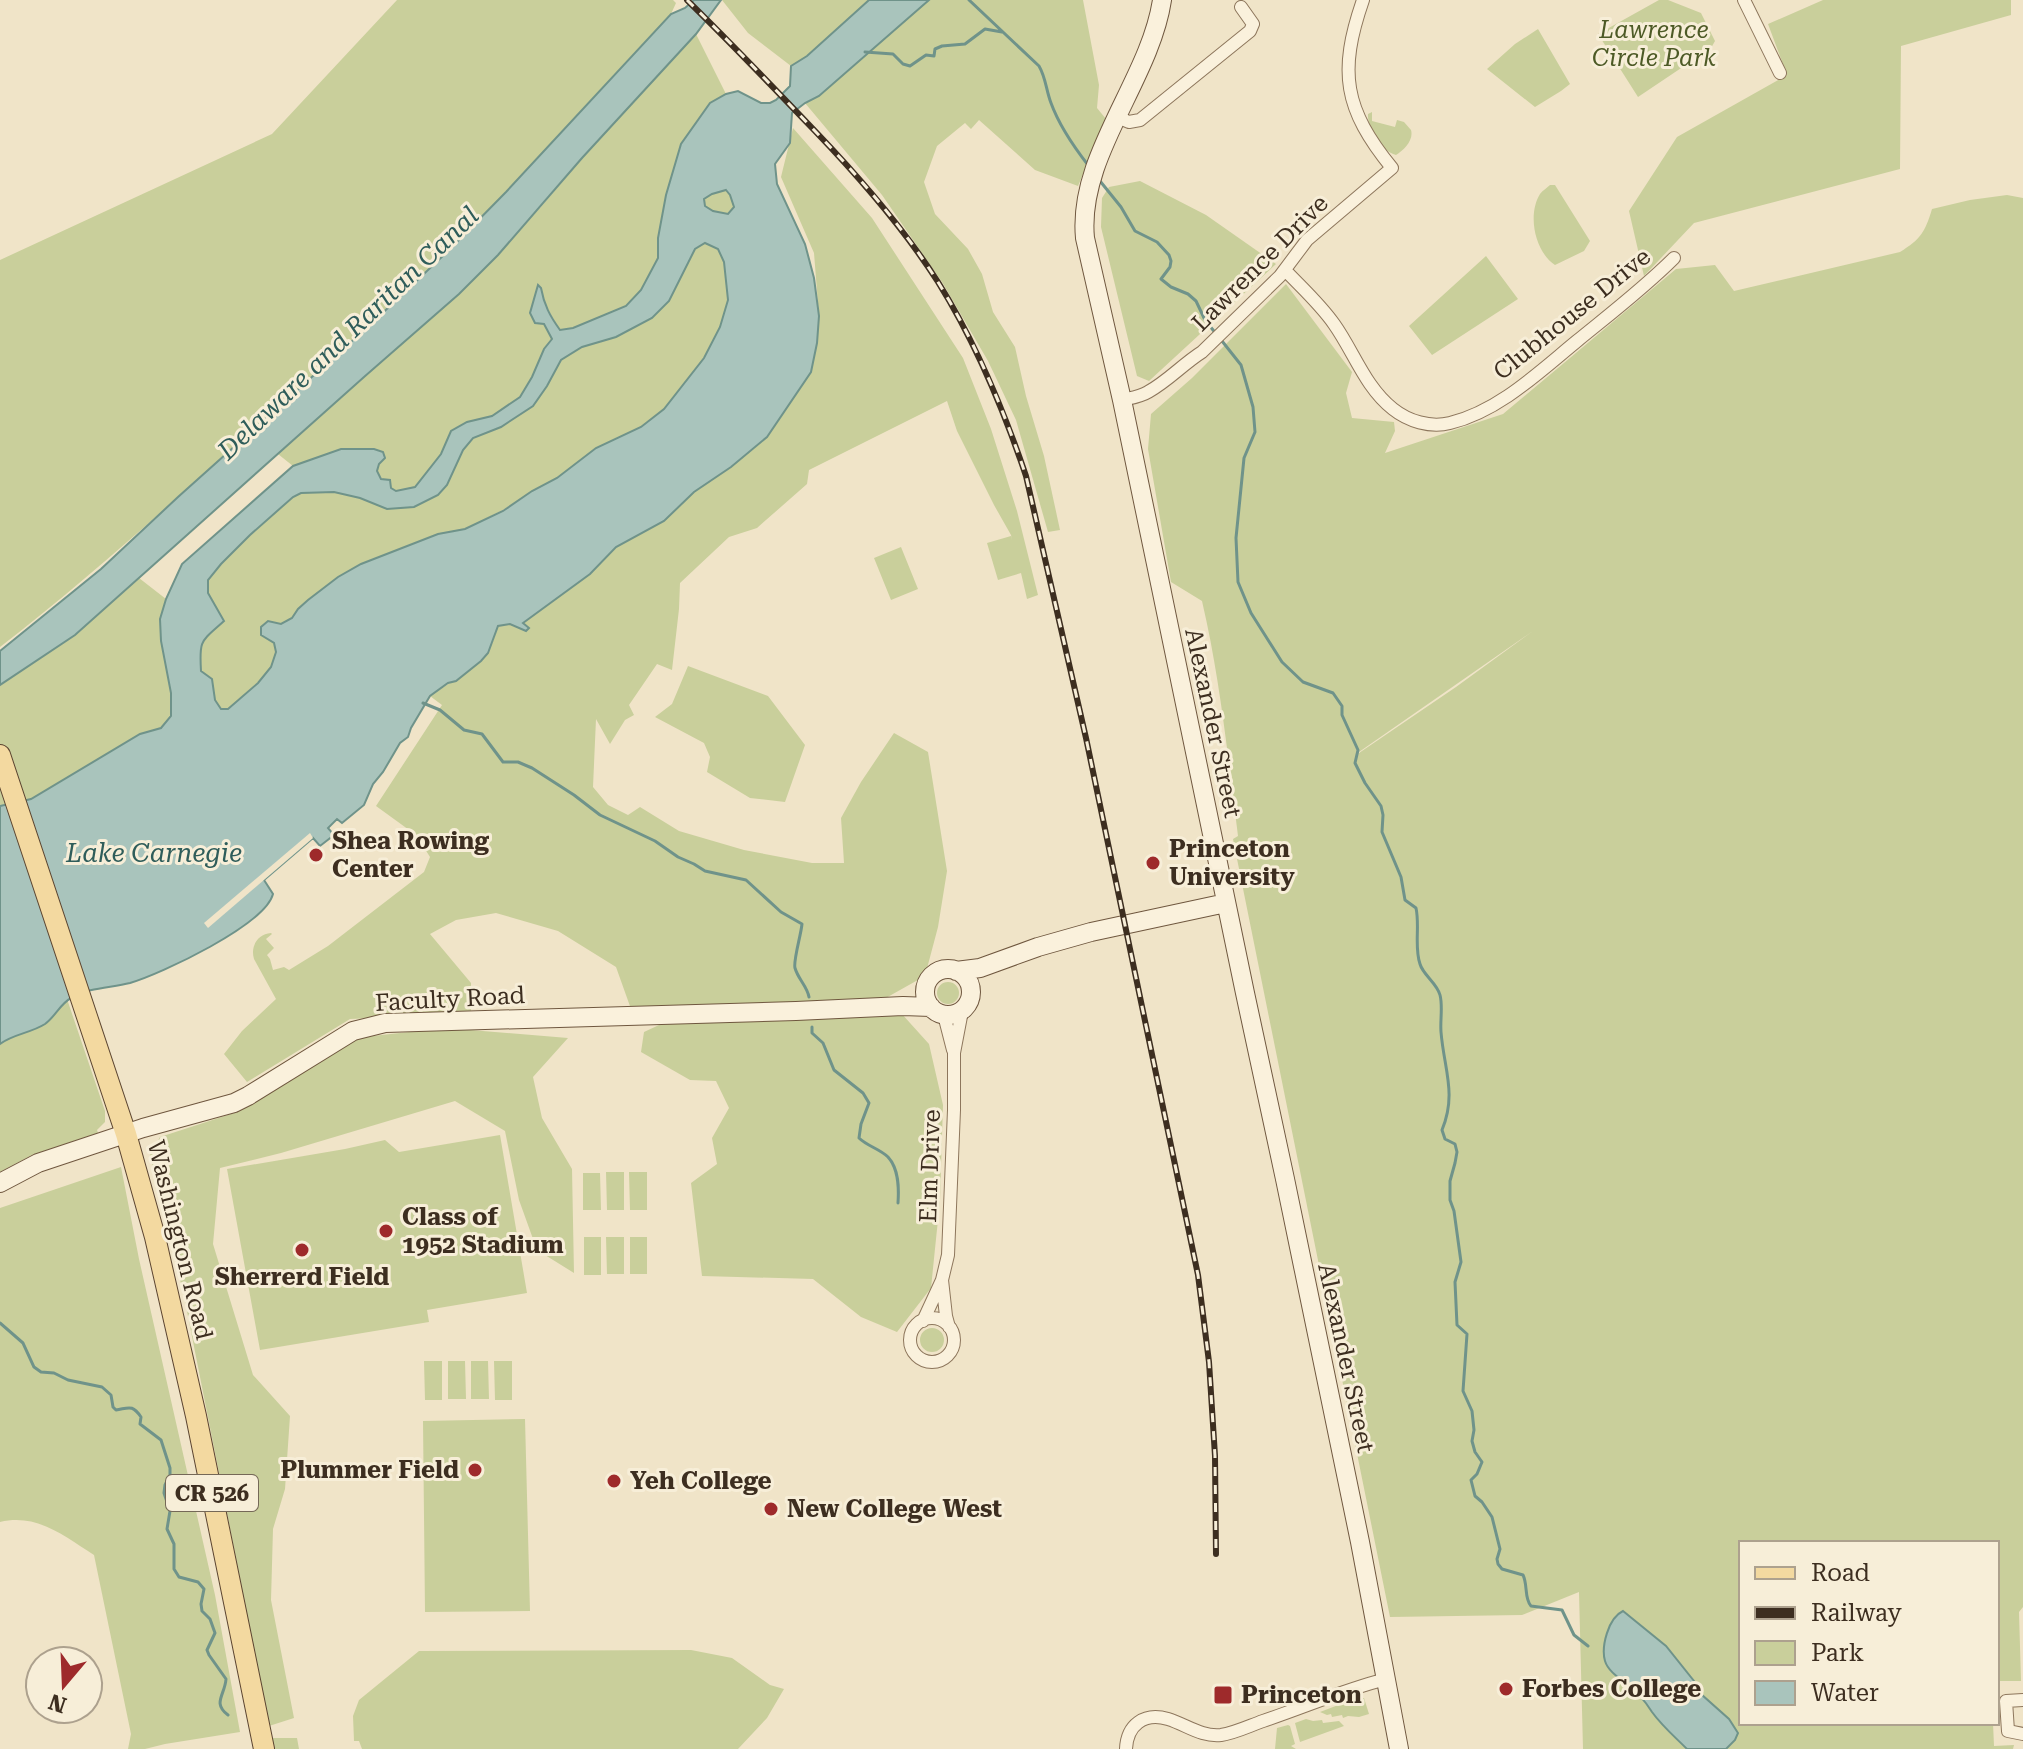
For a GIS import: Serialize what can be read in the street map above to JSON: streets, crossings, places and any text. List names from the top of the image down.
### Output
{
  "streets": {
    "main road": [
      "Alexander Street",
      "Faculty Road",
      "Washington Road",
      "CR 526"
    ],
    "street": ["Lawrence Drive", "Clubhouse Drive", "Elm Drive"]
  },
  "crossings": [
    ["Lawrence Drive", "Clubhouse Drive"],
    ["Lawrence Drive", "Alexander Street"],
    ["Faculty Road", "Elm Drive"],
    ["Faculty Road", "Washington Road"]
  ],
  "water": ["Delaware and Raritan Canal", "Lake Carnegie"],
  "parks": ["Lawrence Circle Park"],
  "places": {
    "other": [
      "Shea Rowing Center",
      "Princeton University",
      "Class of 1952 Stadium",
      "Sherrerd Field",
      "Plummer Field",
      "Yeh College",
      "New College West",
      "Forbes College"
    ],
    "transit": ["Princeton"]
  },
  "legend": [
    "Road",
    "Railway",
    "Park",
    "Water"
  ],
  "north": "bottom"
}
